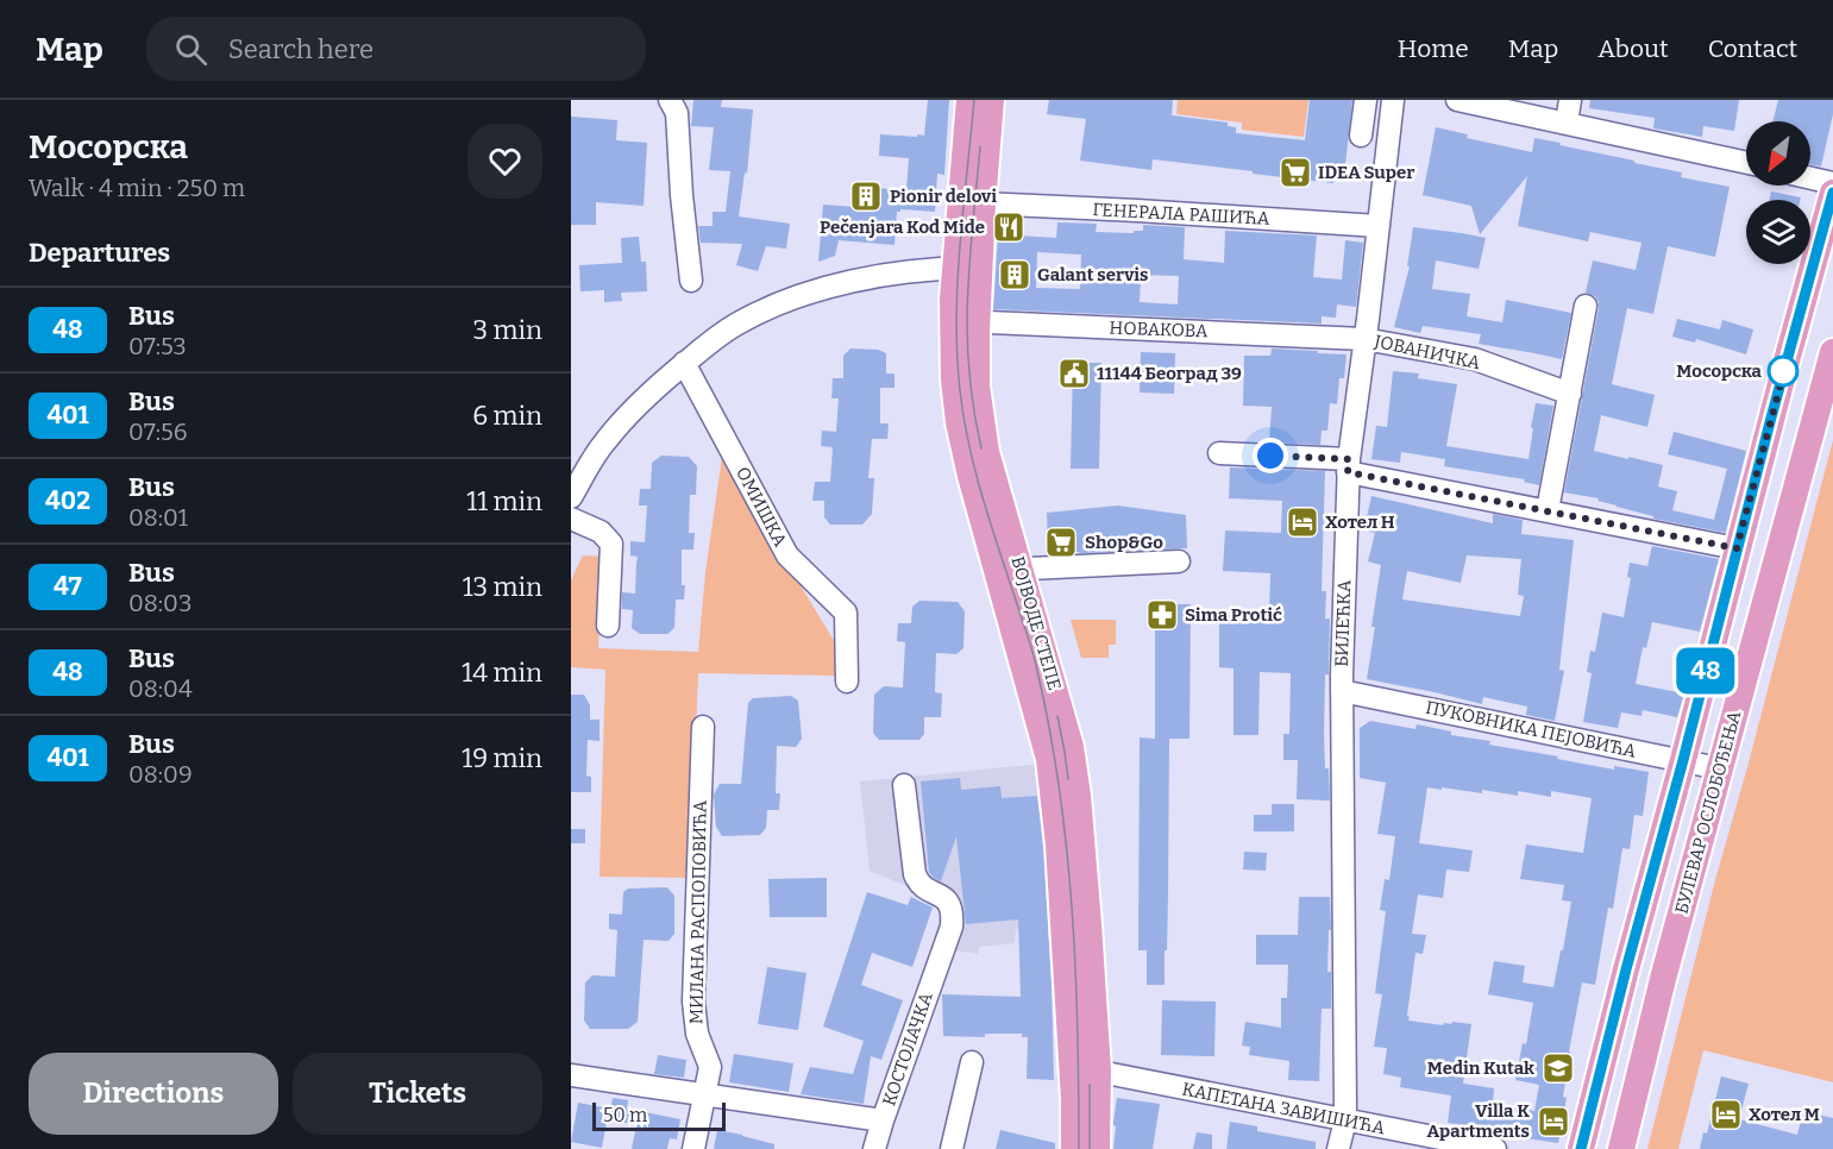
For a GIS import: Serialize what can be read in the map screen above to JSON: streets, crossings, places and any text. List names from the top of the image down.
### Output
{
  "streets": {
    "main road": ["ВОЈВОДЕ СТЕПЕ", "БУЛЕВАР ОСЛОБОЂЕЊА"],
    "street": [
      "ГЕНЕРАЛА РАШИЋА",
      "НОВАКОВА",
      "ЈОВАНИЧКА",
      "ОМИШКА",
      "БИЛЕЋКА",
      "ПУКОВНИКА ПЕЈОВИЋА",
      "МИЛАНА РАСПОПОВИЋА",
      "КОСТОЛАЧКА",
      "КАПЕТАНА ЗАВИШИЋА"
    ]
  },
  "crossings": [
    ["ГЕНЕРАЛА РАШИЋА", "ВОЈВОДЕ СТЕПЕ"],
    ["ГЕНЕРАЛА РАШИЋА", "БИЛЕЋКА"],
    ["НОВАКОВА", "ЈОВАНИЧКА"],
    ["НОВАКОВА", "ВОЈВОДЕ СТЕПЕ"],
    ["НОВАКОВА", "БИЛЕЋКА"],
    ["ЈОВАНИЧКА", "БИЛЕЋКА"],
    ["ВОЈВОДЕ СТЕПЕ", "КАПЕТАНА ЗАВИШИЋА"],
    ["БИЛЕЋКА", "ПУКОВНИКА ПЕЈОВИЋА"],
    ["БИЛЕЋКА", "КАПЕТАНА ЗАВИШИЋА"],
    ["ПУКОВНИКА ПЕЈОВИЋА", "БУЛЕВАР ОСЛОБОЂЕЊА"]
  ],
  "places": {
    "supermarket": ["IDEA Super", "Shop&Go"],
    "building": ["Pionir delovi", "Galant servis"],
    "restaurant": ["Pečenjara Kod Mide"],
    "other": ["Мосорска"],
    "public building": ["11144 Београд 39"],
    "hotel": ["Хотел Н", "Хотел М", "Villa K Apartments"],
    "pharmacy": ["Sima Protić"],
    "school or university": ["Medin Kutak"]
  },
  "lines": ["bus line 48"],
  "scale_bar": "50 m",
  "north": "bottom left",
  "page": {
    "header": "Map",
    "search": "Search here",
    "nav": [
      "Home",
      "Map",
      "About",
      "Contact"
    ],
    "heading": [
      ["Мосорска", "Walk · 4 min · 250 m"],
      "Departures"
    ],
    "on_map": "48",
    "list": [
      {
        "mark": "48",
        "name": "Bus",
        "note": "07:53",
        "value": "3 min"
      },
      {
        "mark": "401",
        "name": "Bus",
        "note": "07:56",
        "value": "6 min"
      },
      {
        "mark": "402",
        "name": "Bus",
        "note": "08:01",
        "value": "11 min"
      },
      {
        "mark": "47",
        "name": "Bus",
        "note": "08:03",
        "value": "13 min"
      },
      {
        "mark": "48",
        "name": "Bus",
        "note": "08:04",
        "value": "14 min"
      },
      {
        "mark": "401",
        "name": "Bus",
        "note": "08:09",
        "value": "19 min"
      }
    ],
    "buttons": ["Directions", "Tickets"],
    "scale": "50 m"
  }
}
